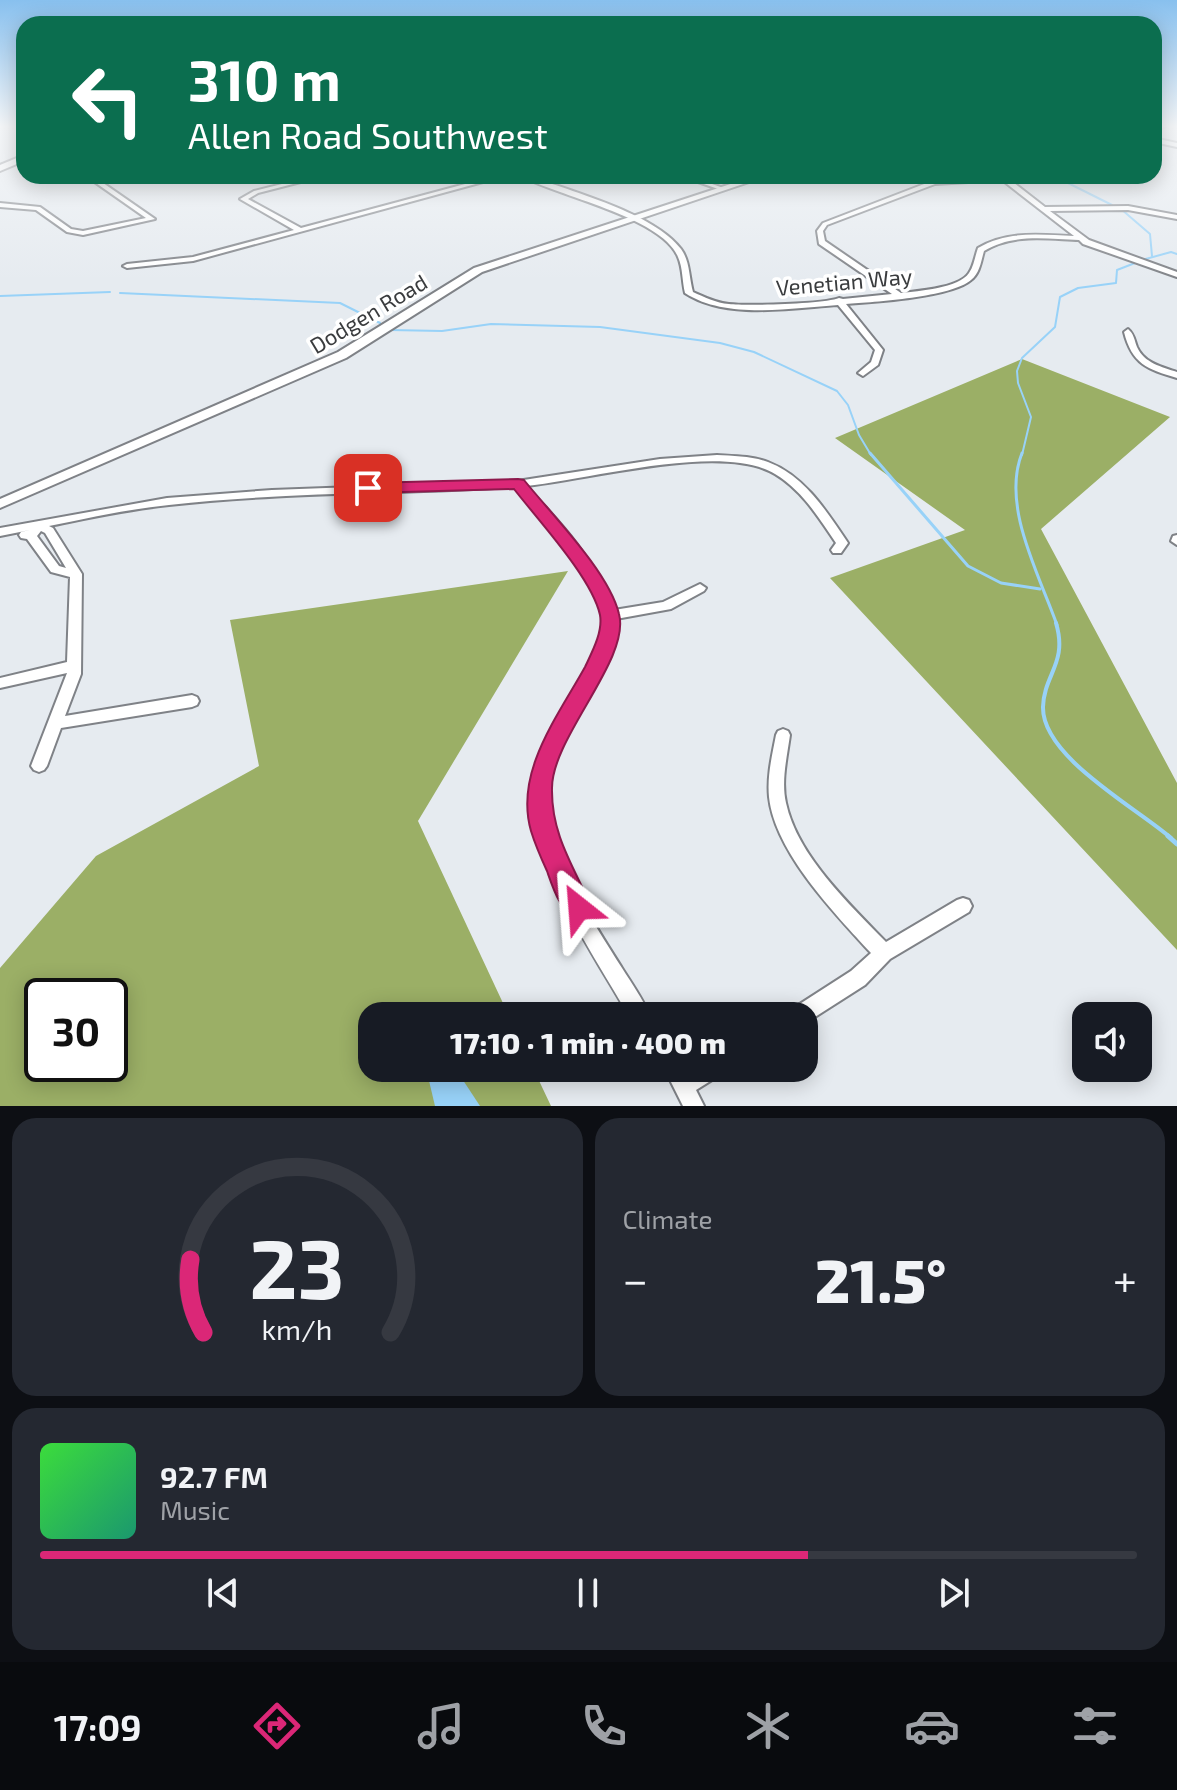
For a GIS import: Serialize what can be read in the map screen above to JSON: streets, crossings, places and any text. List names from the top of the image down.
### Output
{
  "streets": {
    "street": ["Venetian Way", "Dodgen Road"]
  },
  "crossings": [
    ["Venetian Way", "Dodgen Road"]
  ],
  "page": {
    "turn": ["310 m", "Allen Road Southwest"],
    "limit": "30",
    "trip": "17:10 · 1 min · 400 m",
    "tile": "Climate",
    "heat": ["−", "21.5°", "+"],
    "song": ["92.7 FM", "Music"],
    "tabs": "17:09",
    "gauge": ["23", "km/h"]
  }
}
